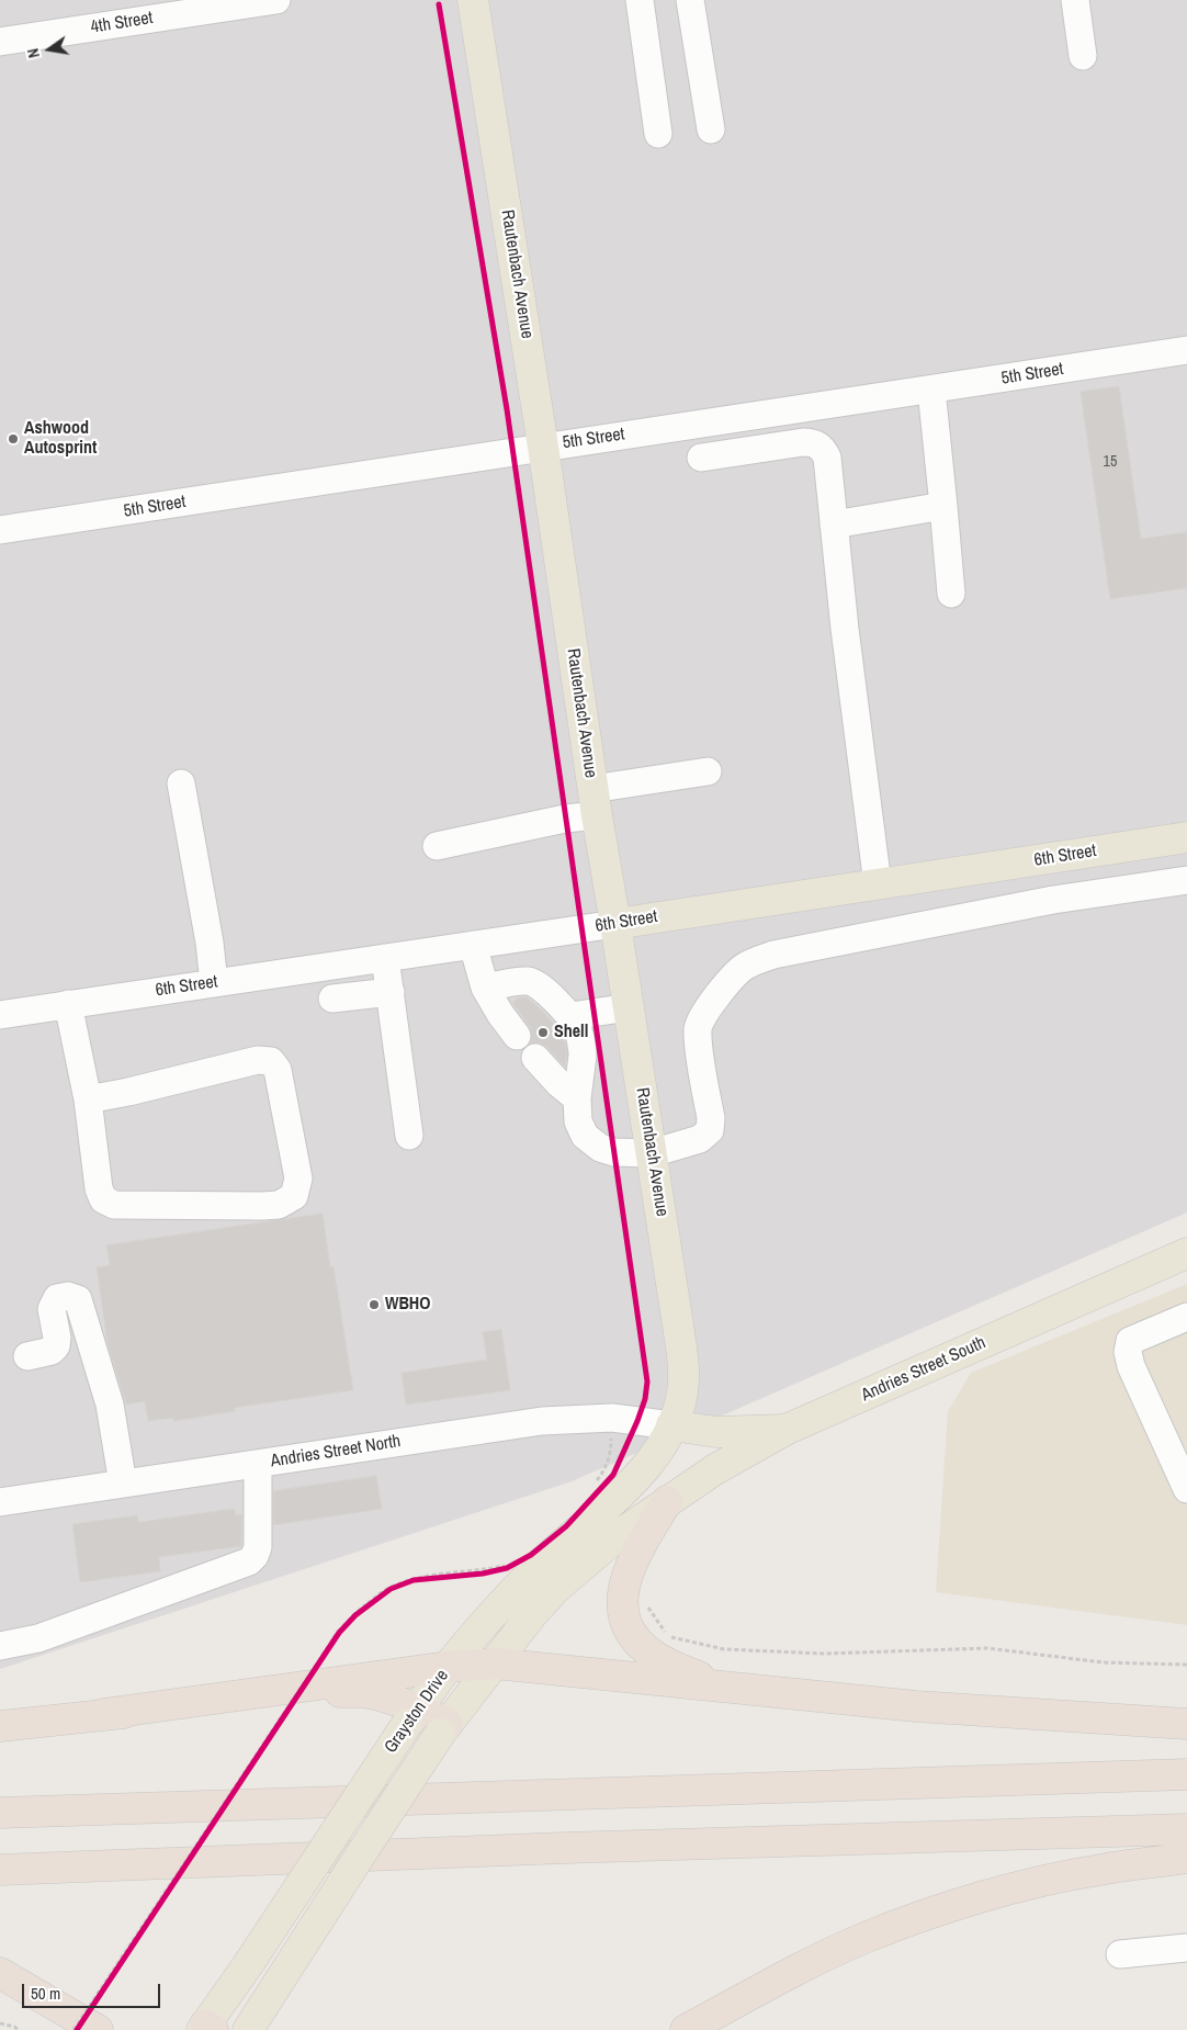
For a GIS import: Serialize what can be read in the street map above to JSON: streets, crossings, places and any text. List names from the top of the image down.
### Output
{
  "streets": {
    "main road": [
      "Rautenbach Avenue",
      "6th Street",
      "Andries Street South",
      "Grayston Drive"
    ],
    "street": ["4th Street", "5th Street", "Andries Street North"]
  },
  "crossings": [
    ["Rautenbach Avenue", "5th Street"],
    ["Rautenbach Avenue", "6th Street"],
    ["Rautenbach Avenue", "Andries Street North"],
    ["Rautenbach Avenue", "Grayston Drive"],
    ["Andries Street South", "Grayston Drive"],
    ["Andries Street North", "Grayston Drive"]
  ],
  "places": ["Ashwood Autosprint", "Shell", "WBHO"],
  "house_numbers": ["15"],
  "scale_bar": "50 m",
  "north": "left"
}
